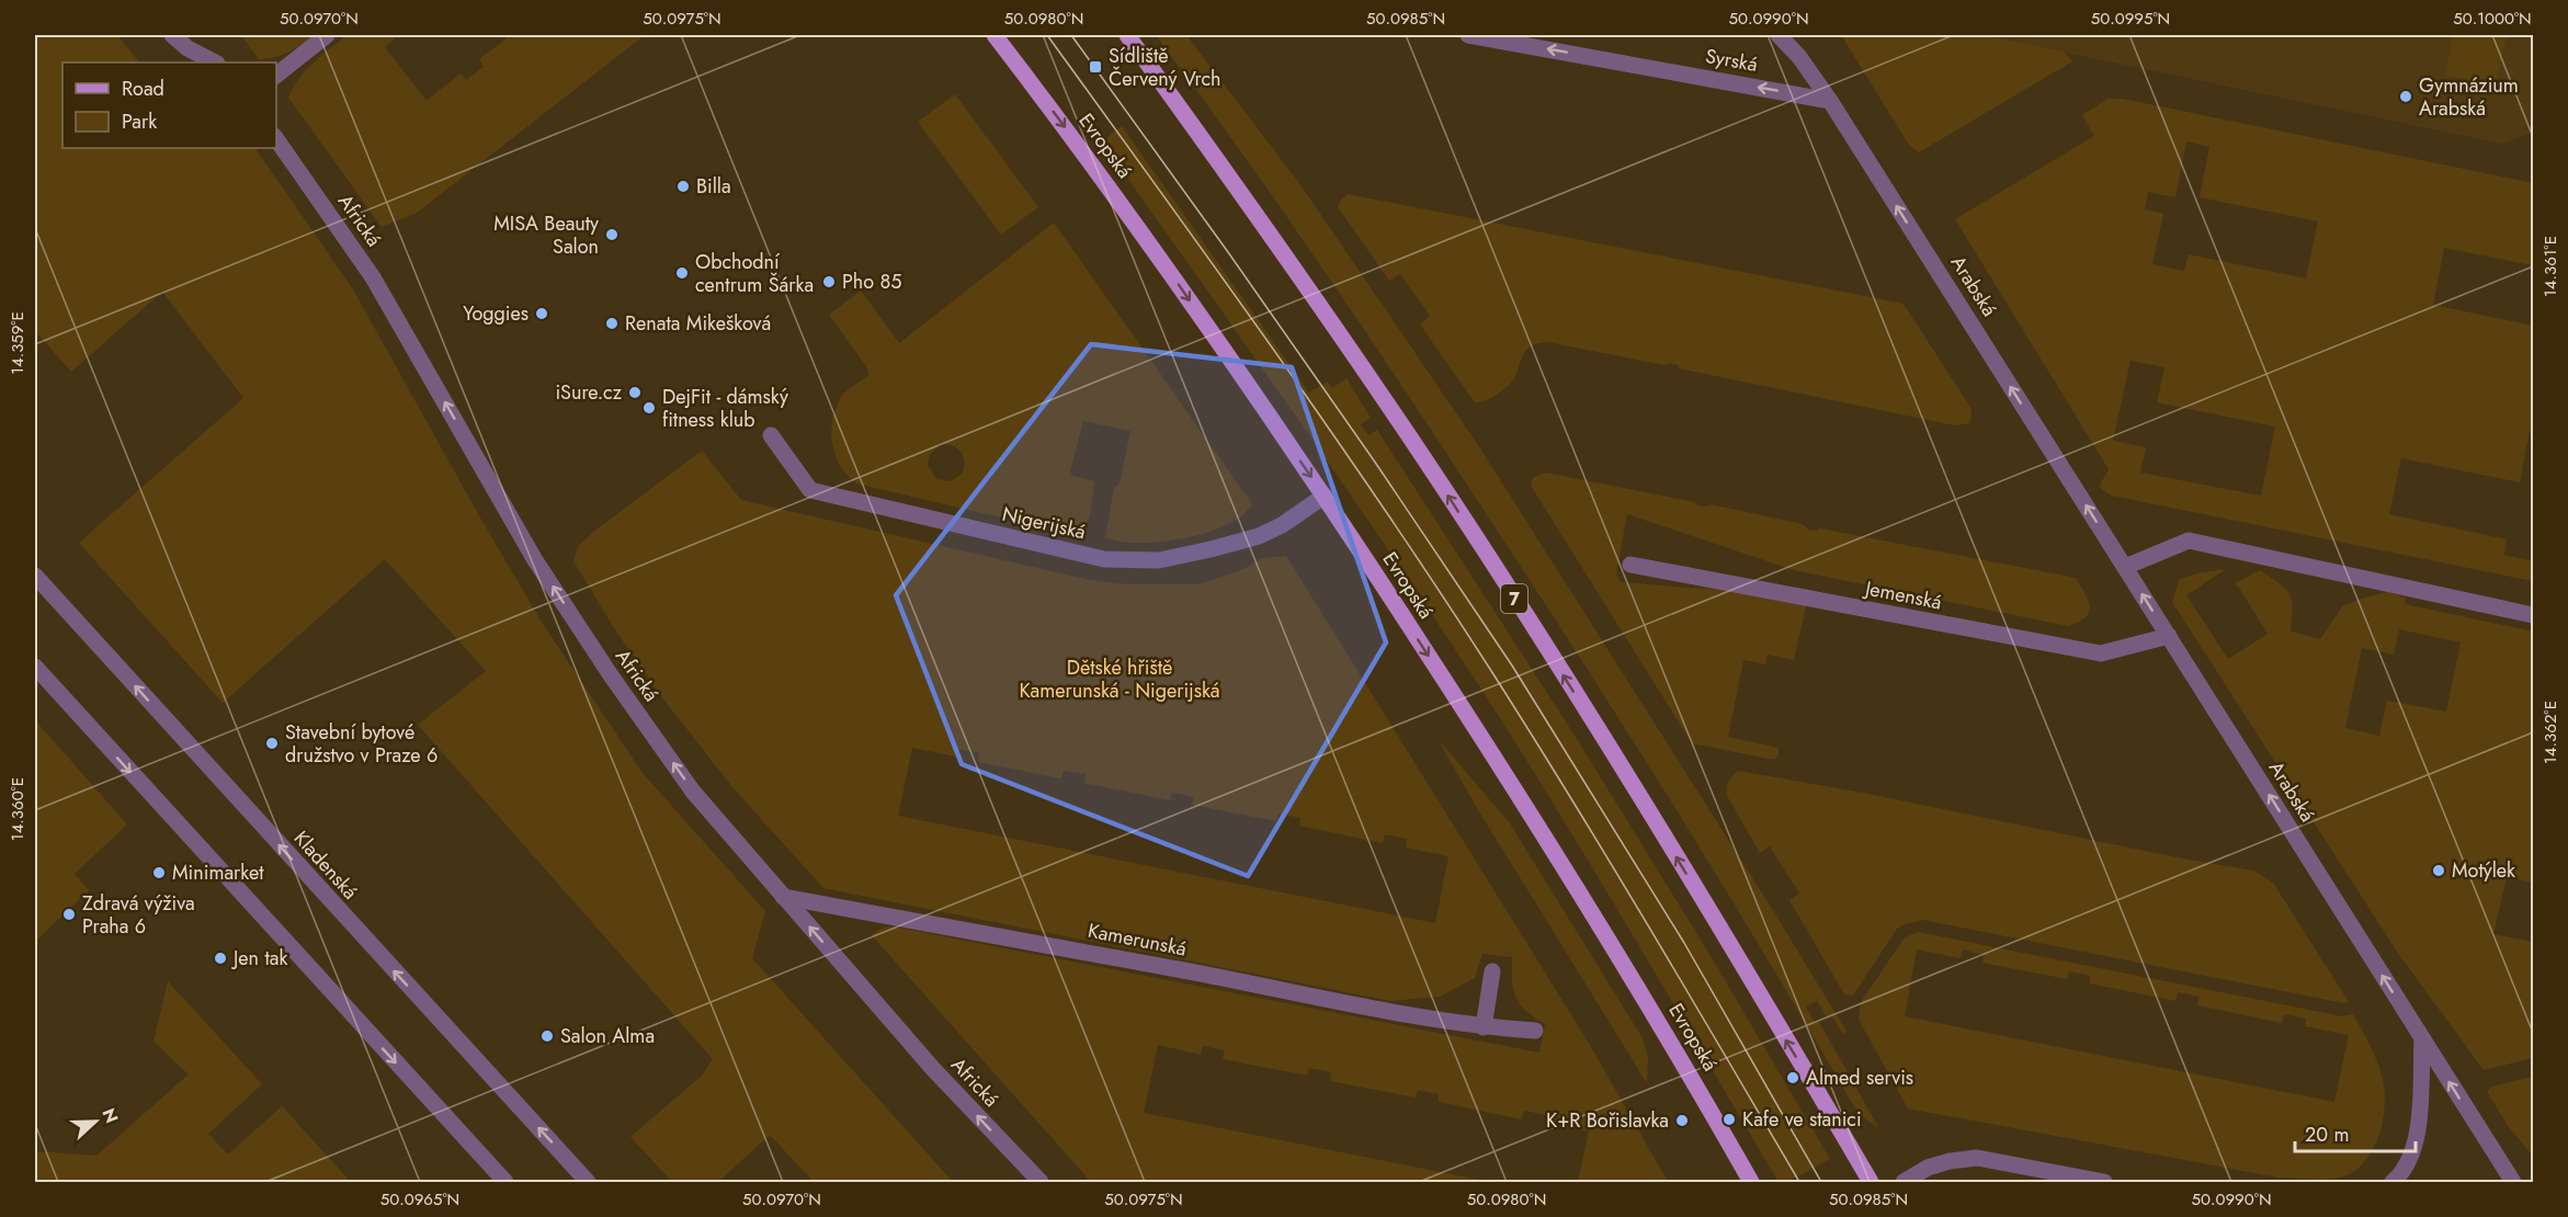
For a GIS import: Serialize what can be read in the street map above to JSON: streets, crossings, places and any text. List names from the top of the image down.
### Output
{
  "streets": {
    "main road": ["Evropská", "7"],
    "street": [
      "Syrská",
      "Africká",
      "Arabská",
      "Nigerijská",
      "Jemenská",
      "Kladenská",
      "Kamerunská"
    ]
  },
  "crossings": [
    ["Syrská", "Arabská"],
    ["Evropská", "Nigerijská"],
    ["Africká", "Kamerunská"],
    ["Arabská", "Jemenská"]
  ],
  "one_way": ["Syrská", "Africká", "Arabská"],
  "parks": ["Dětské hřiště Kamerunská - Nigerijská"],
  "places": {
    "transit": ["Sídliště Červený Vrch"],
    "other": [
      "Gymnázium Arabská",
      "Billa",
      "MISA Beauty Salon",
      "Obchodní centrum Šárka",
      "Pho 85",
      "Yoggies",
      "Renata Mikešková",
      "iSure.cz",
      "DejFit - dámský fitness klub",
      "Stavební bytové družstvo v Praze 6",
      "Motýlek",
      "Minimarket",
      "Zdravá výživa Praha 6",
      "Jen tak",
      "Salon Alma",
      "Almed servis",
      "Kafe ve stanici",
      "K+R Bořislavka"
    ]
  },
  "legend": ["Road", "Park"],
  "scale_bar": "20 m",
  "north": "right",
  "coordinates": [
    "50.0970°N",
    "50.0975°N",
    "50.0980°N",
    "50.0985°N",
    "50.0990°N",
    "50.0995°N",
    "50.1000°N",
    "14.361°E",
    "14.359°E",
    "14.362°E",
    "14.360°E",
    "50.0965°N"
  ]
}
